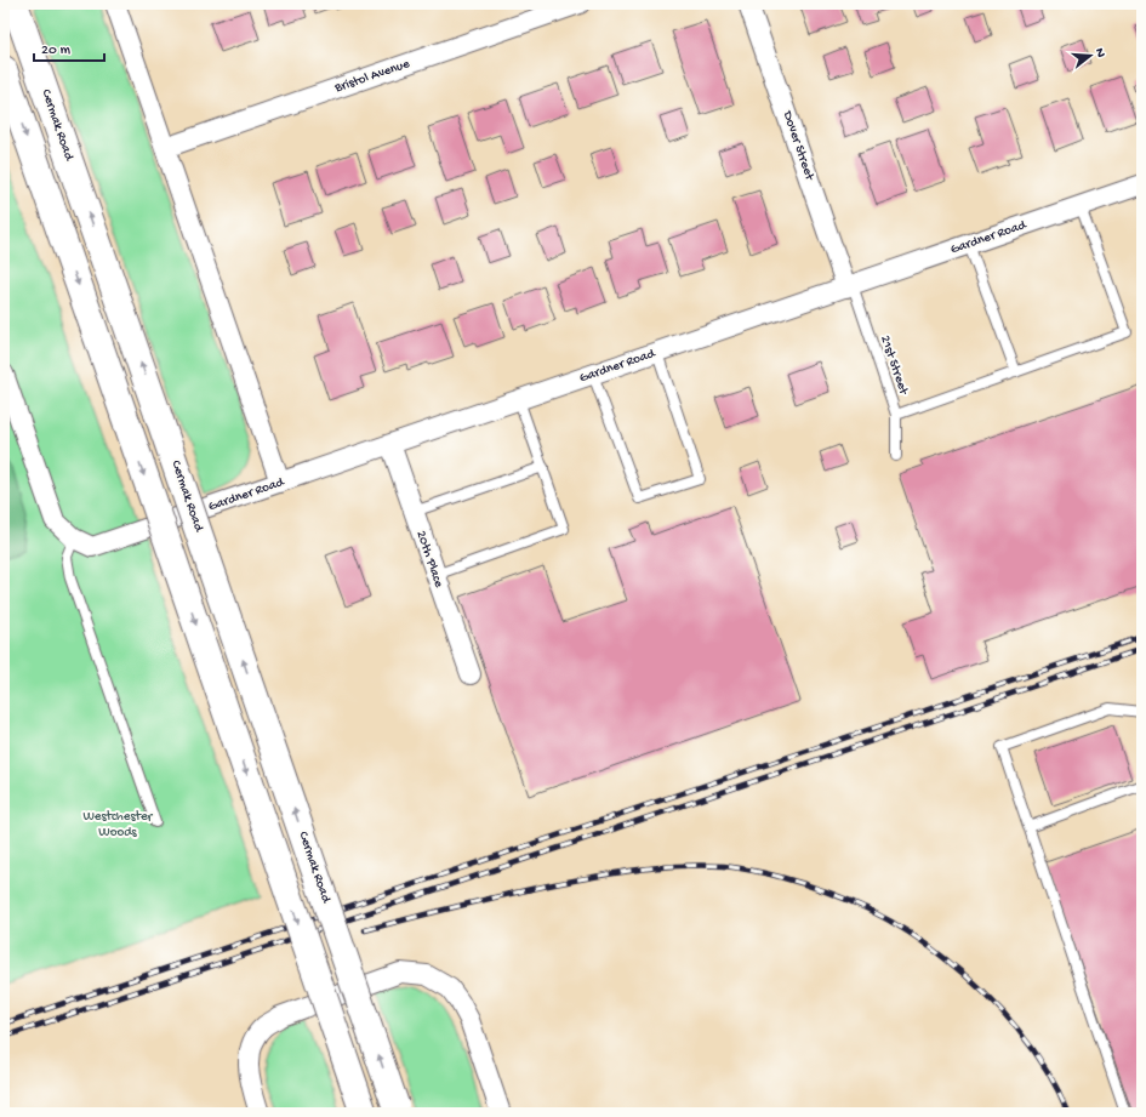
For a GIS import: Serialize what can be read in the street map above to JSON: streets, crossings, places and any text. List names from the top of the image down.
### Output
{
  "streets": {
    "main road": ["Cermak Road"],
    "street": [
      "Bristol Avenue",
      "Dover Street",
      "Gardner Road",
      "20th Place"
    ],
    "lane": ["21st Street"]
  },
  "crossings": [
    ["Dover Street", "Gardner Road"],
    ["Dover Street", "21st Street"],
    ["Gardner Road", "21st Street"],
    ["Gardner Road", "20th Place"]
  ],
  "parks": ["Westchester Woods"],
  "scale_bar": "20 m",
  "north": "right"
}
